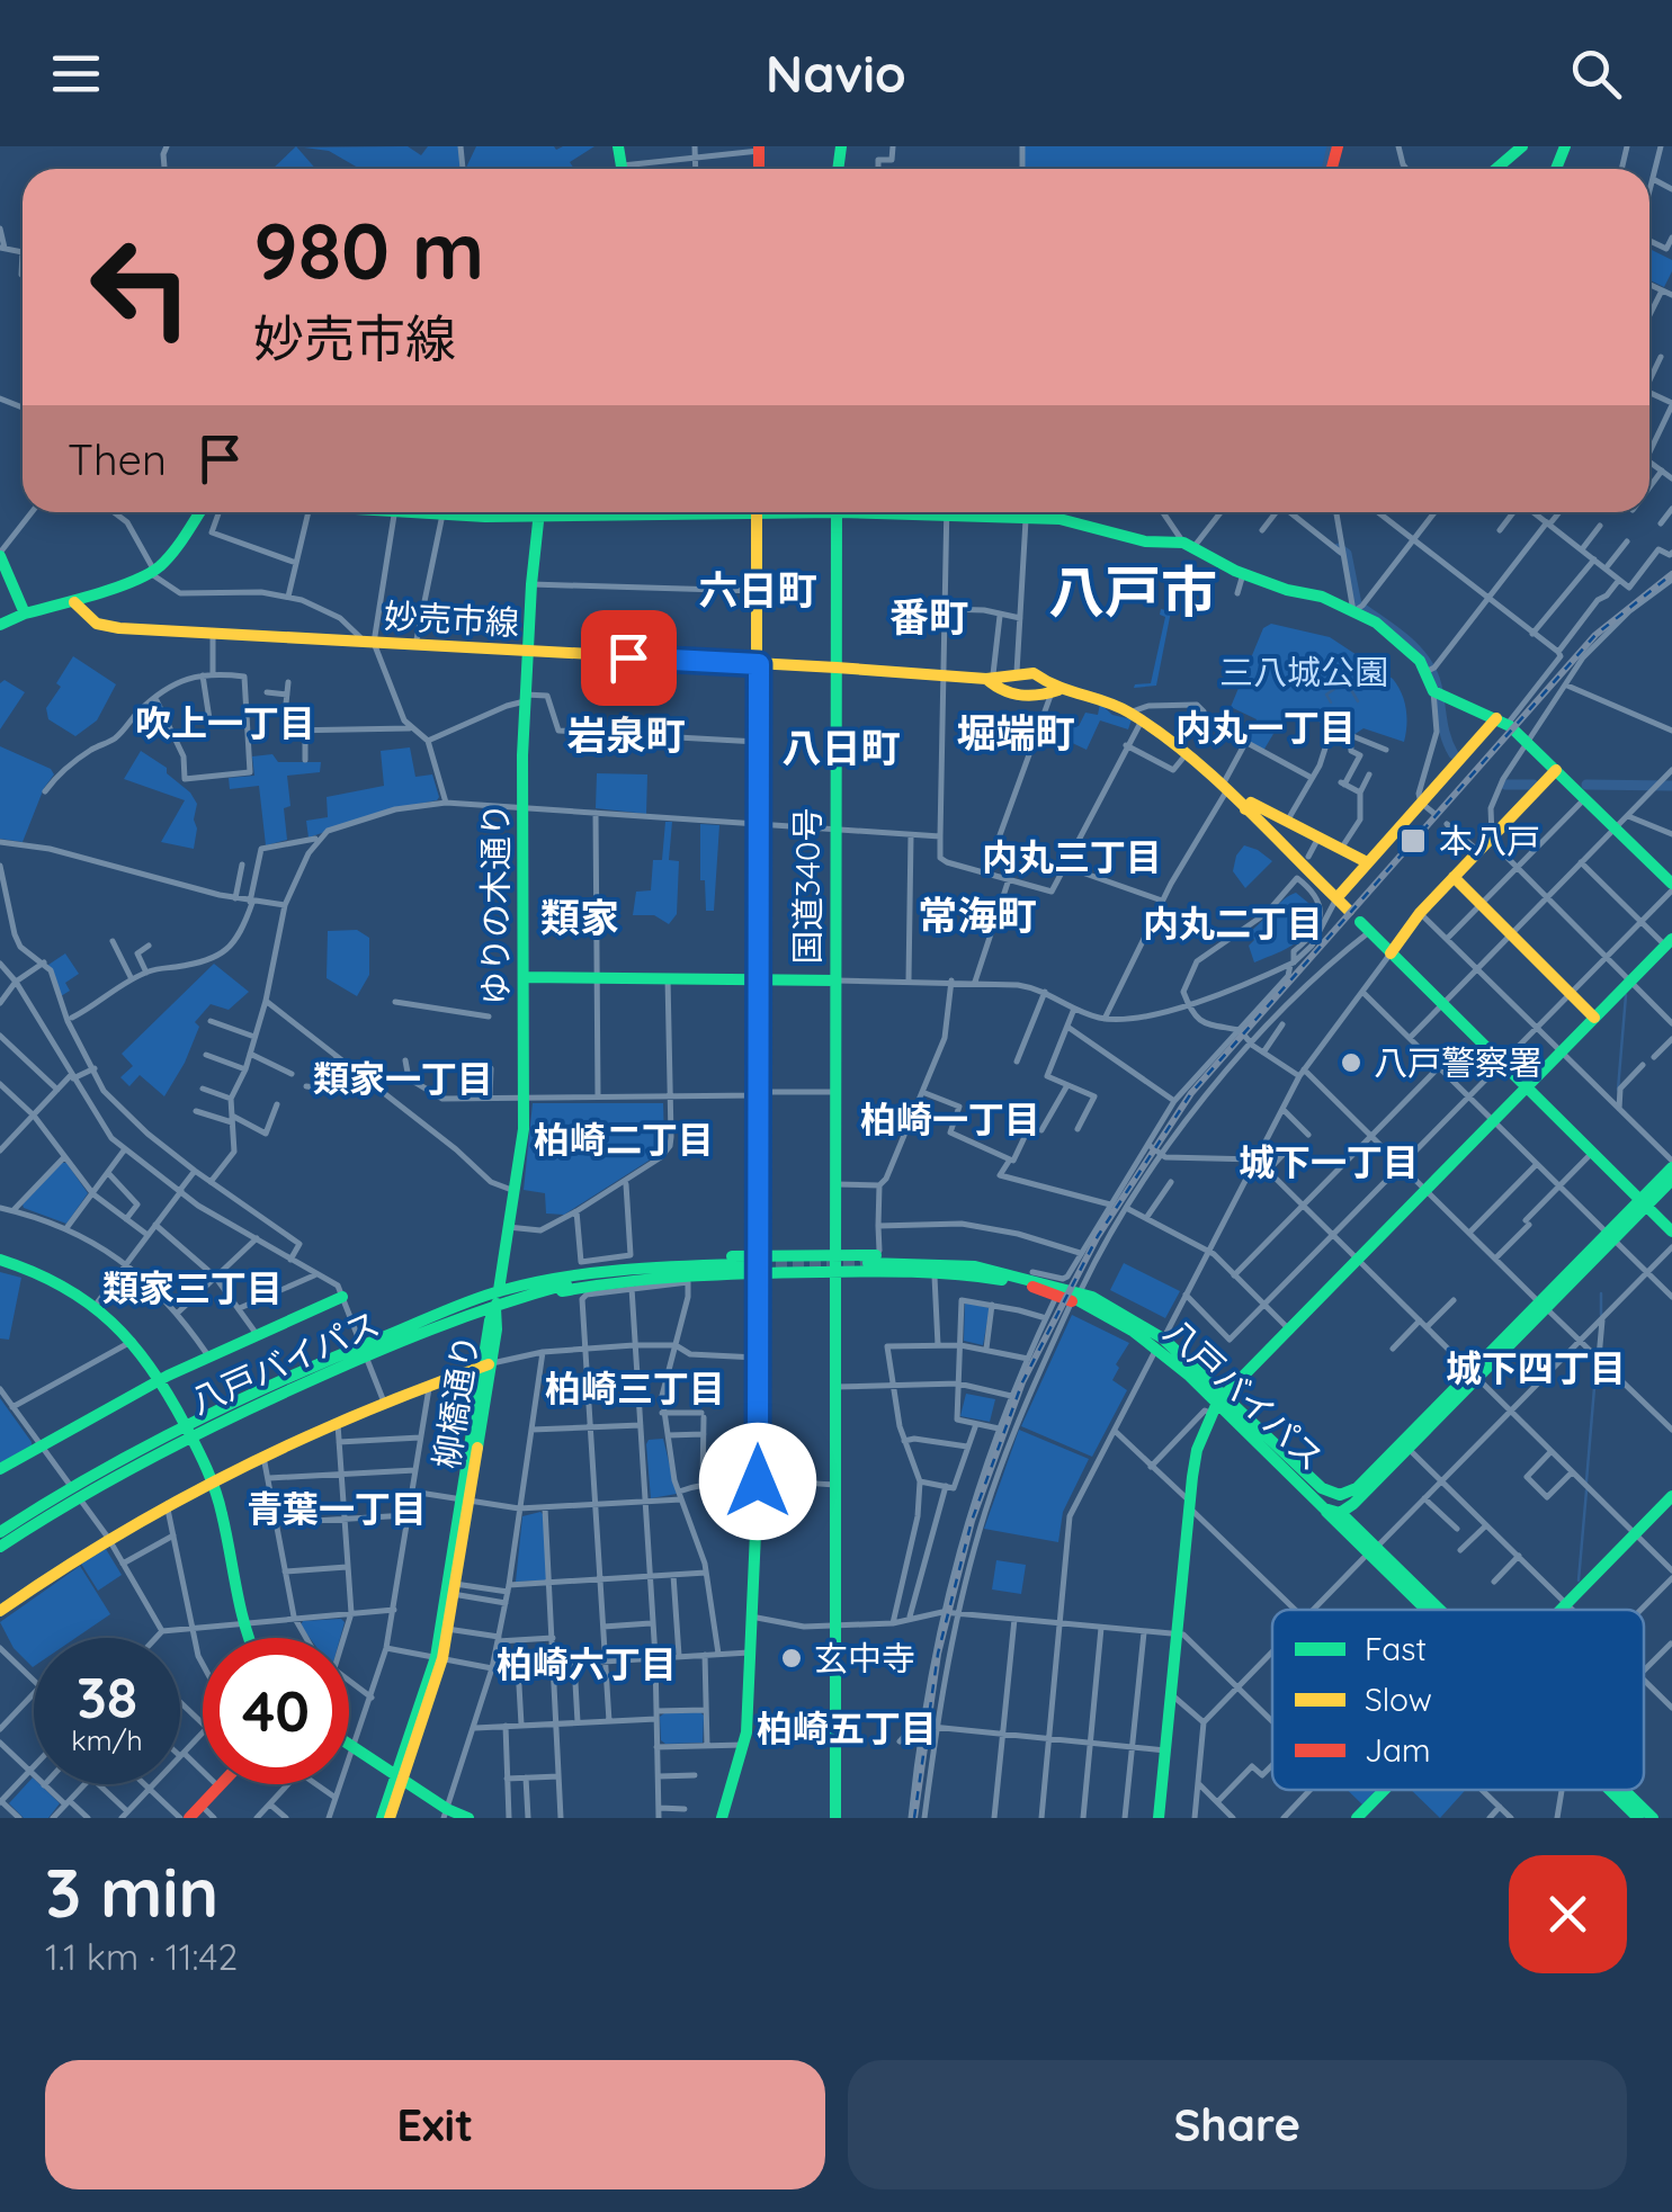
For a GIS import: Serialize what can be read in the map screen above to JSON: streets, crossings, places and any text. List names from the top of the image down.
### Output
{
  "streets": {
    "main road": [
      "妙売市線",
      "国道340号",
      "ゆりの木通り",
      "八戸バイパス",
      "柳橋通り"
    ]
  },
  "crossings": [
    ["妙売市線", "国道340号"],
    ["妙売市線", "ゆりの木通り"],
    ["ゆりの木通り", "八戸バイパス"],
    ["ゆりの木通り", "柳橋通り"],
    ["八戸バイパス", "柳橋通り"]
  ],
  "districts": [
    "六日町",
    "八戸市",
    "番町",
    "吹上一丁目",
    "内丸一丁目",
    "堀端町",
    "岩泉町",
    "八日町",
    "内丸三丁目",
    "常海町",
    "類家",
    "内丸二丁目",
    "類家一丁目",
    "柏崎一丁目",
    "柏崎二丁目",
    "城下一丁目",
    "類家三丁目",
    "城下四丁目",
    "柏崎三丁目",
    "青葉一丁目",
    "柏崎六丁目",
    "柏崎五丁目"
  ],
  "parks": ["三八城公園"],
  "places": {
    "transit": ["本八戸"],
    "other": ["八戸警察署", "玄中寺"]
  },
  "legend": ["Fast", "Slow", "Jam"],
  "page": {
    "header": "Navio",
    "turn": ["980 m", "妙売市線"],
    "then": "Then",
    "speed": "38 km/h",
    "limit": "40",
    "heading": ["3 min", "1.1 km · 11:42"],
    "buttons": ["Exit", "Share"]
  }
}
